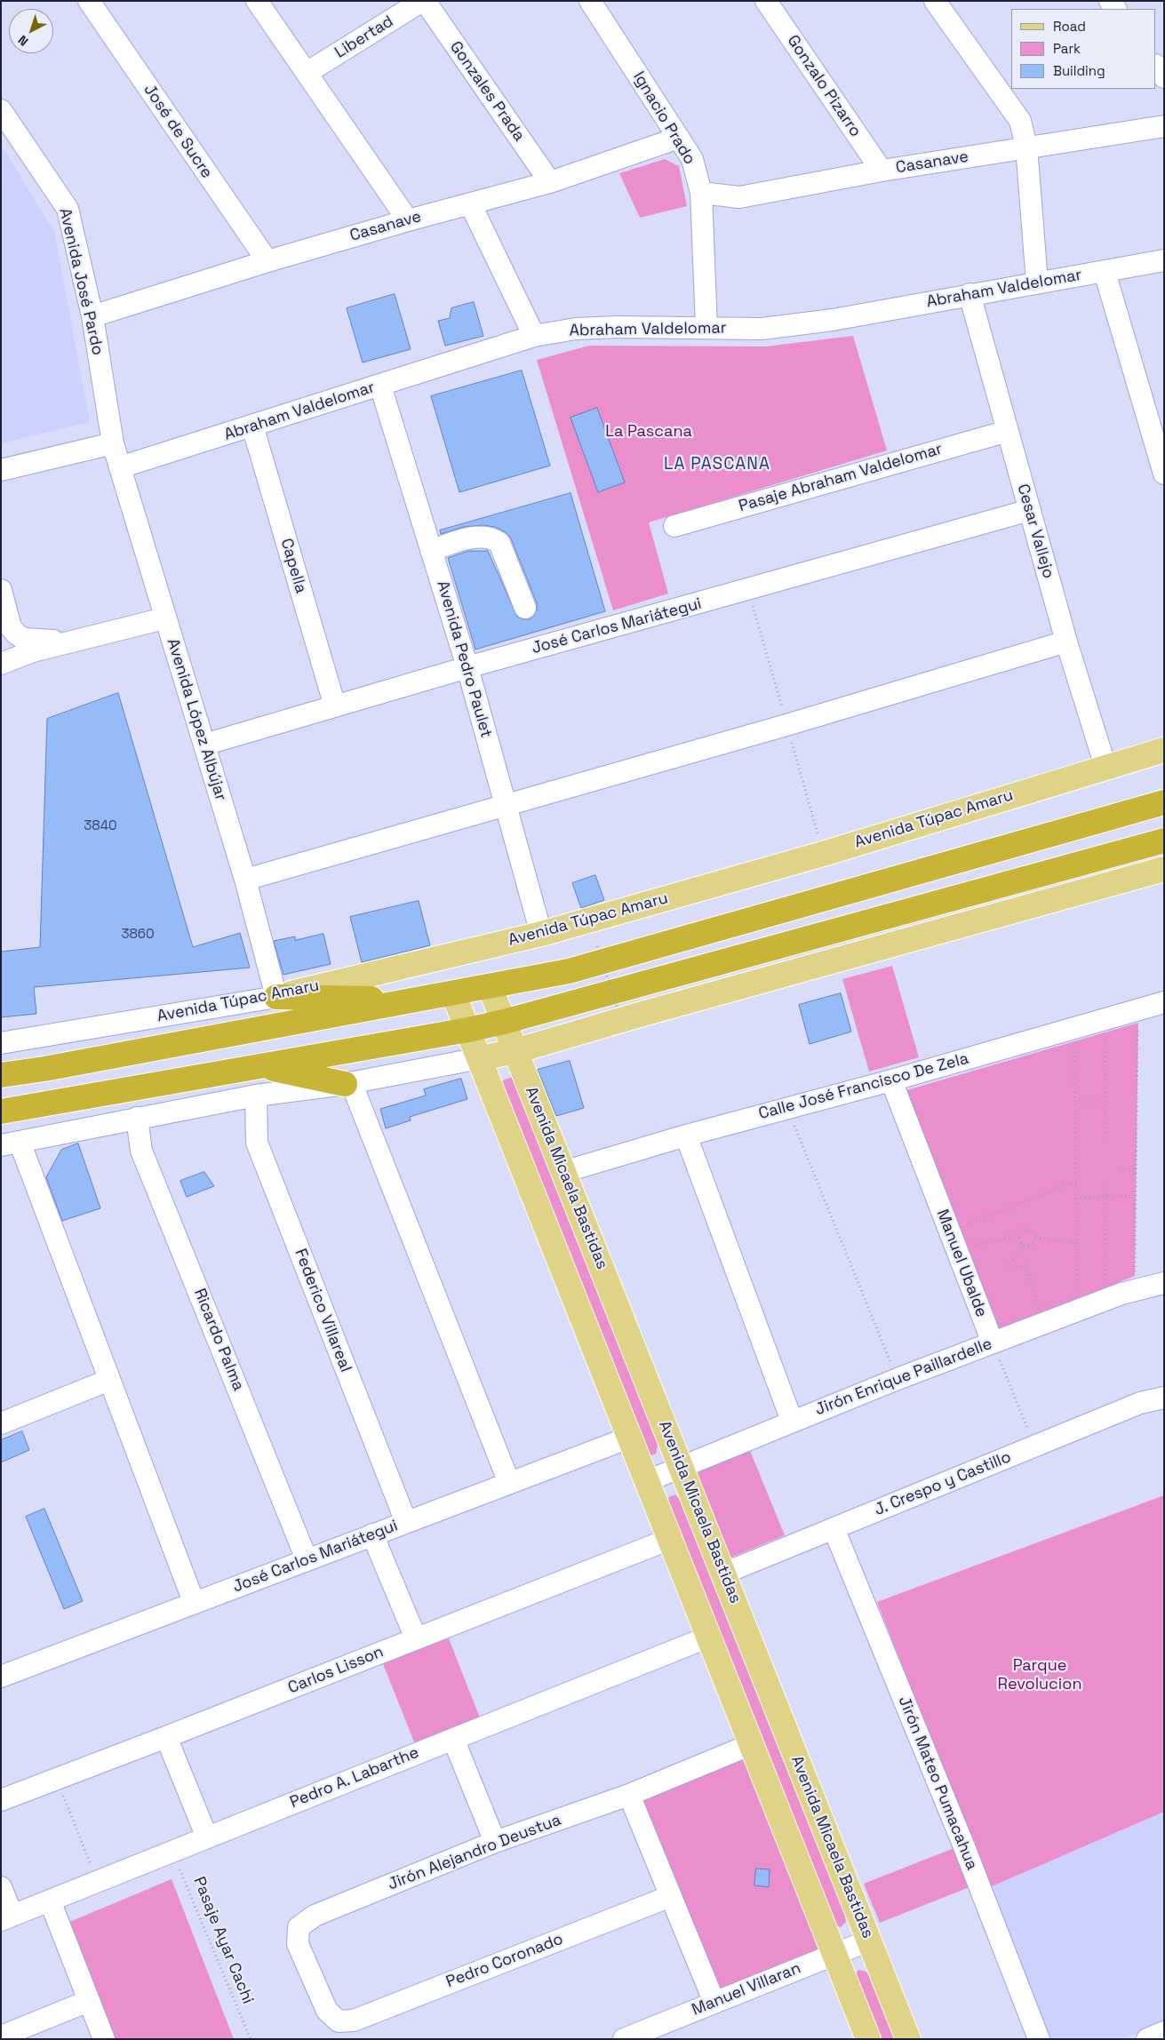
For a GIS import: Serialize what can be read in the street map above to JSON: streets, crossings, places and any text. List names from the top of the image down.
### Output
{
  "streets": {
    "highway": ["Avenida Túpac Amaru"],
    "main road": ["Avenida Micaela Bastidas"],
    "street": [
      "Libertad",
      "Gonzalo Pizarro",
      "Gonzales Prada",
      "Ignacio Prado",
      "José de Sucre",
      "Casanave",
      "Avenida José Pardo",
      "Abraham Valdelomar",
      "Pasaje Abraham Valdelomar",
      "Cesar Vallejo",
      "Capella",
      "José Carlos Mariátegui",
      "Avenida Pedro Paulet",
      "Avenida López Albújar",
      "Calle José Francisco De Zela",
      "Manuel Ubalde",
      "Federico Villareal",
      "Ricardo Palma",
      "Jirón Enrique Paillardelle",
      "J. Crespo y Castillo",
      "Carlos Lisson",
      "Pedro A. Labarthe",
      "Jirón Mateo Pumacahua",
      "Jirón Alejandro Deustua",
      "Pedro Coronado",
      "Manuel Villaran"
    ],
    "path": ["Pasaje Ayar Cachi"]
  },
  "crossings": [
    ["Libertad", "Gonzales Prada"],
    ["Gonzalo Pizarro", "Casanave"],
    ["Gonzales Prada", "Casanave"],
    ["Ignacio Prado", "Casanave"],
    ["Ignacio Prado", "Abraham Valdelomar"],
    ["José de Sucre", "Casanave"],
    ["Casanave", "Avenida José Pardo"],
    ["Avenida José Pardo", "Avenida López Albújar"],
    ["Abraham Valdelomar", "Cesar Vallejo"],
    ["Abraham Valdelomar", "Capella"],
    ["Abraham Valdelomar", "Avenida Pedro Paulet"],
    ["Abraham Valdelomar", "Avenida López Albújar"],
    ["Pasaje Abraham Valdelomar", "Cesar Vallejo"],
    ["Cesar Vallejo", "José Carlos Mariátegui"],
    ["Cesar Vallejo", "Avenida Túpac Amaru"],
    ["Capella", "José Carlos Mariátegui"],
    ["José Carlos Mariátegui", "Avenida Pedro Paulet"],
    ["José Carlos Mariátegui", "Avenida López Albújar"],
    ["José Carlos Mariátegui", "Federico Villareal"],
    ["José Carlos Mariátegui", "Ricardo Palma"],
    ["Avenida Pedro Paulet", "Avenida Túpac Amaru"],
    ["Avenida López Albújar", "Avenida Túpac Amaru"],
    ["Avenida Túpac Amaru", "Avenida Micaela Bastidas"],
    ["Calle José Francisco De Zela", "Avenida Micaela Bastidas"],
    ["Calle José Francisco De Zela", "Manuel Ubalde"],
    ["Avenida Micaela Bastidas", "Jirón Enrique Paillardelle"],
    ["Avenida Micaela Bastidas", "J. Crespo y Castillo"],
    ["Avenida Micaela Bastidas", "Manuel Villaran"],
    ["Manuel Ubalde", "Jirón Enrique Paillardelle"],
    ["J. Crespo y Castillo", "Jirón Mateo Pumacahua"],
    ["Pedro A. Labarthe", "Pasaje Ayar Cachi"],
    ["Jirón Alejandro Deustua", "Pedro Coronado"]
  ],
  "districts": ["LA PASCANA"],
  "parks": ["La Pascana", "Parque Revolucion"],
  "house_numbers": ["3840", "3860"],
  "legend": ["Road", "Park", "Building"],
  "north": "bottom left"
}
